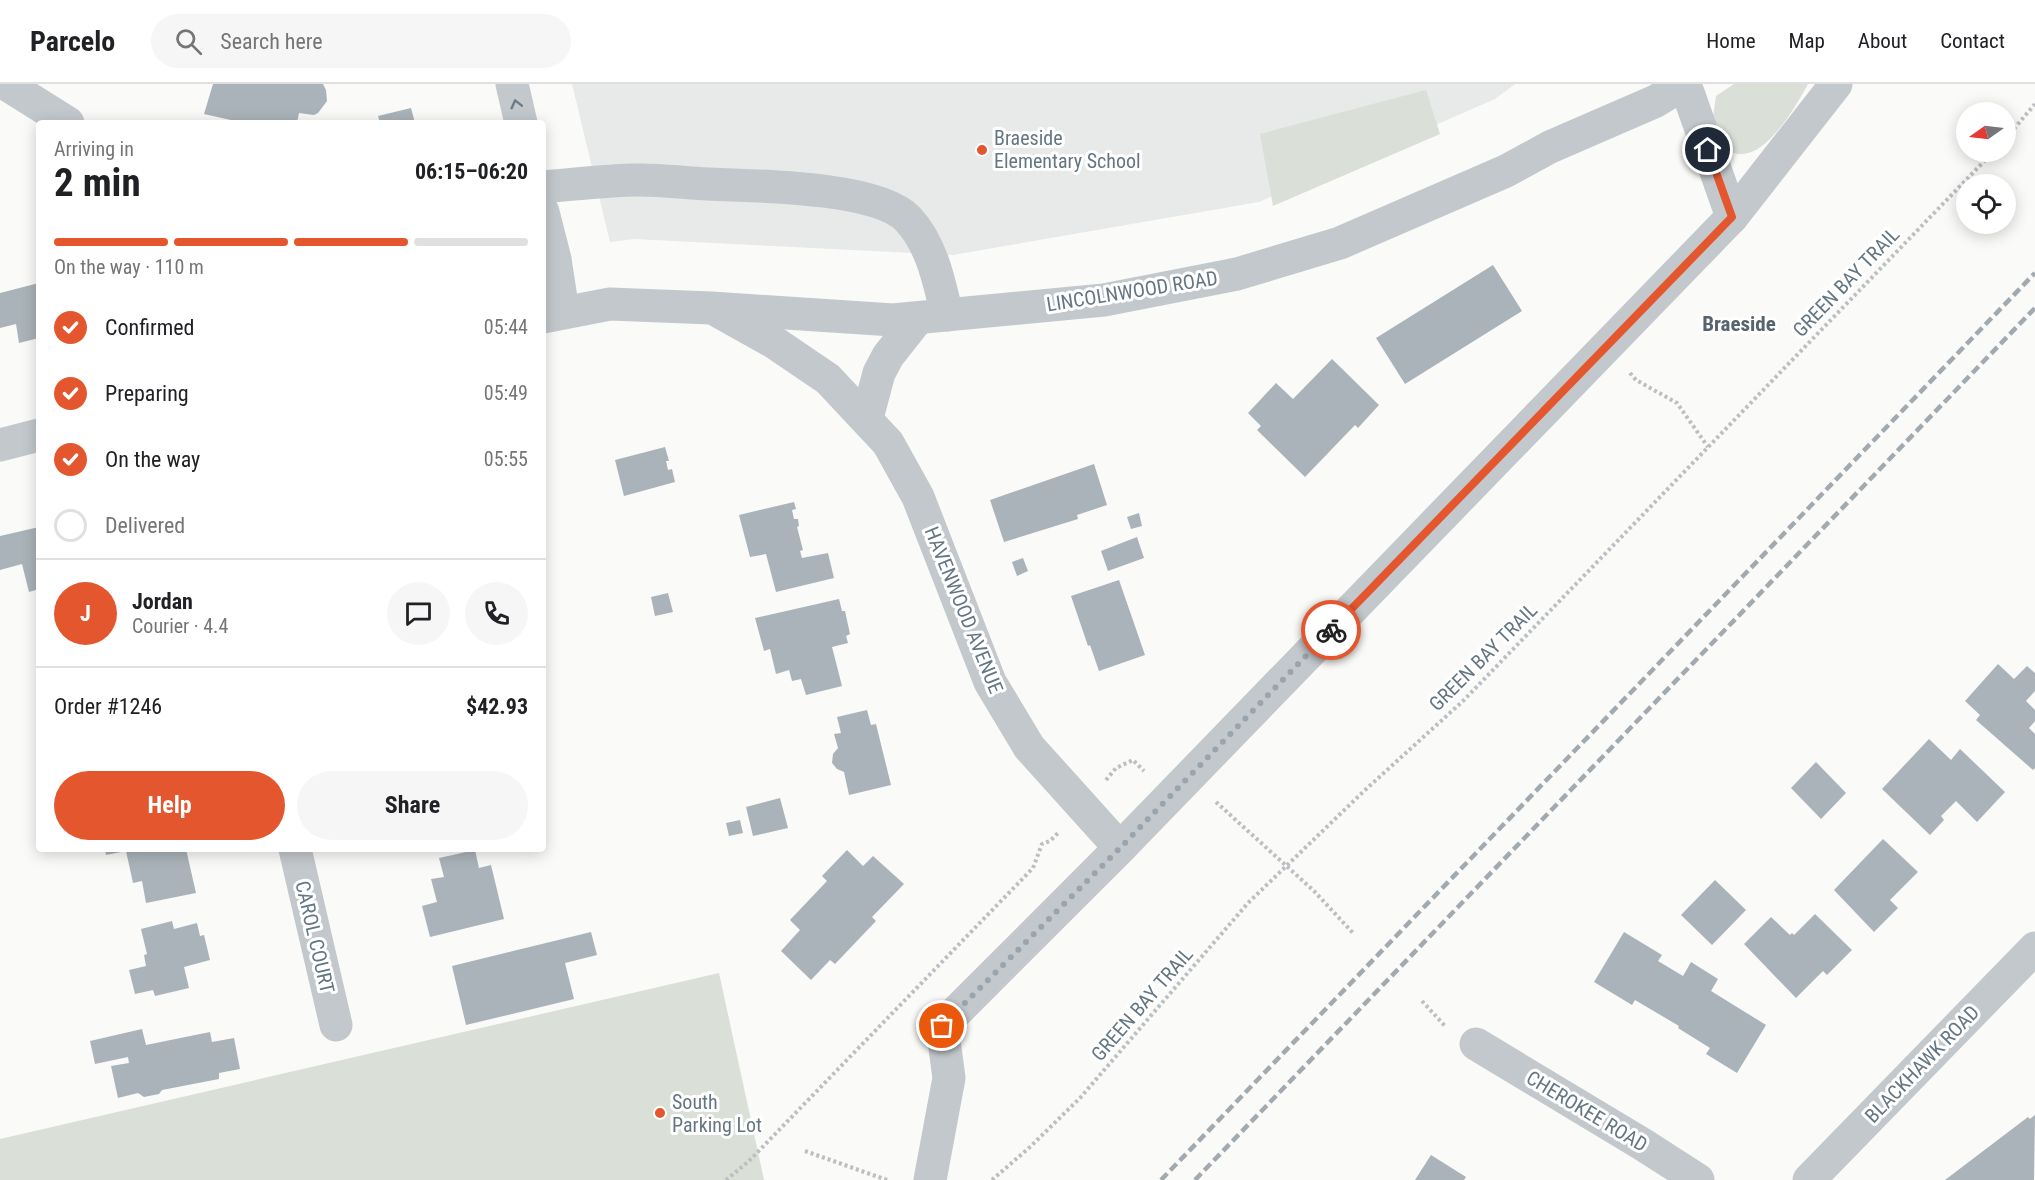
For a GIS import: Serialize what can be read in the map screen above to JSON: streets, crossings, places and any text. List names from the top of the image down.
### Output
{
  "streets": {
    "street": [
      "LINCOLNWOOD ROAD",
      "HAVENWOOD AVENUE",
      "CAROL COURT",
      "BLACKHAWK ROAD",
      "CHEROKEE ROAD"
    ],
    "path": ["GREEN BAY TRAIL"]
  },
  "crossings": [
    ["LINCOLNWOOD ROAD", "HAVENWOOD AVENUE"]
  ],
  "districts": ["Braeside"],
  "places": ["Braeside Elementary School", "South Parking Lot"],
  "north": "left",
  "page": {
    "header": "Parcelo",
    "search": "Search here",
    "nav": [
      "Home",
      "Map",
      "About",
      "Contact"
    ],
    "heading": ["2 min", "Arriving in", "06:15–06:20"],
    "panel": [
      "Jordan",
      "Courier · 4.4",
      "Order #1246",
      "$42.93"
    ],
    "bar": "On the way · 110 m",
    "list": [
      ["Confirmed", "05:44"],
      ["Preparing", "05:49"],
      ["On the way", "05:55"],
      "Delivered"
    ],
    "round": "J",
    "buttons": ["Help", "Share"]
  }
}
